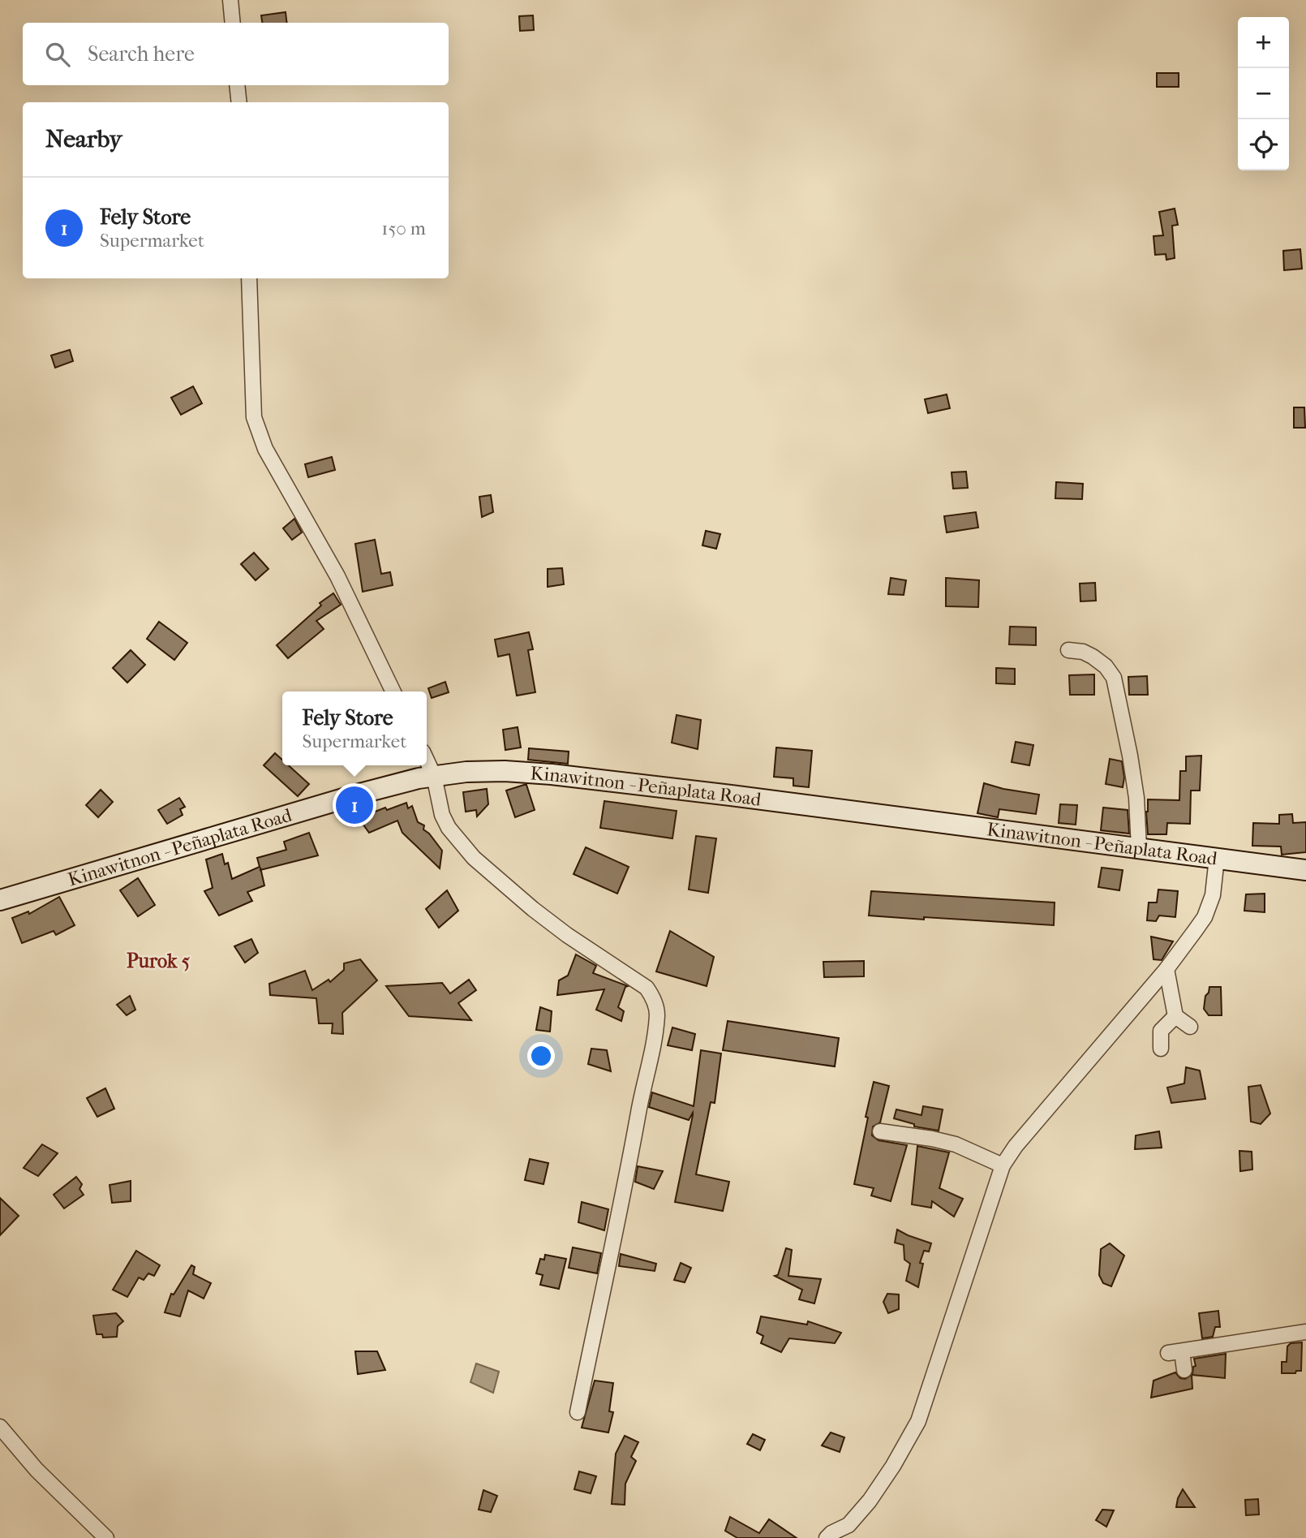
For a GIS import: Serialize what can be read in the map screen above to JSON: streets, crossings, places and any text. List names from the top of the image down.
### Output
{
  "streets": {
    "street": ["Kinawitnon - Peñaplata Road"]
  },
  "districts": ["Purok 5"],
  "page": {
    "map_buttons": ["+", "−"],
    "search": "Search here",
    "heading": "Nearby",
    "list": [
      {
        "mark": "1",
        "name": "Fely Store",
        "note": "Supermarket",
        "value": "150 m"
      }
    ],
    "popup": ["Fely Store", "Supermarket"],
    "pins": "1"
  }
}
